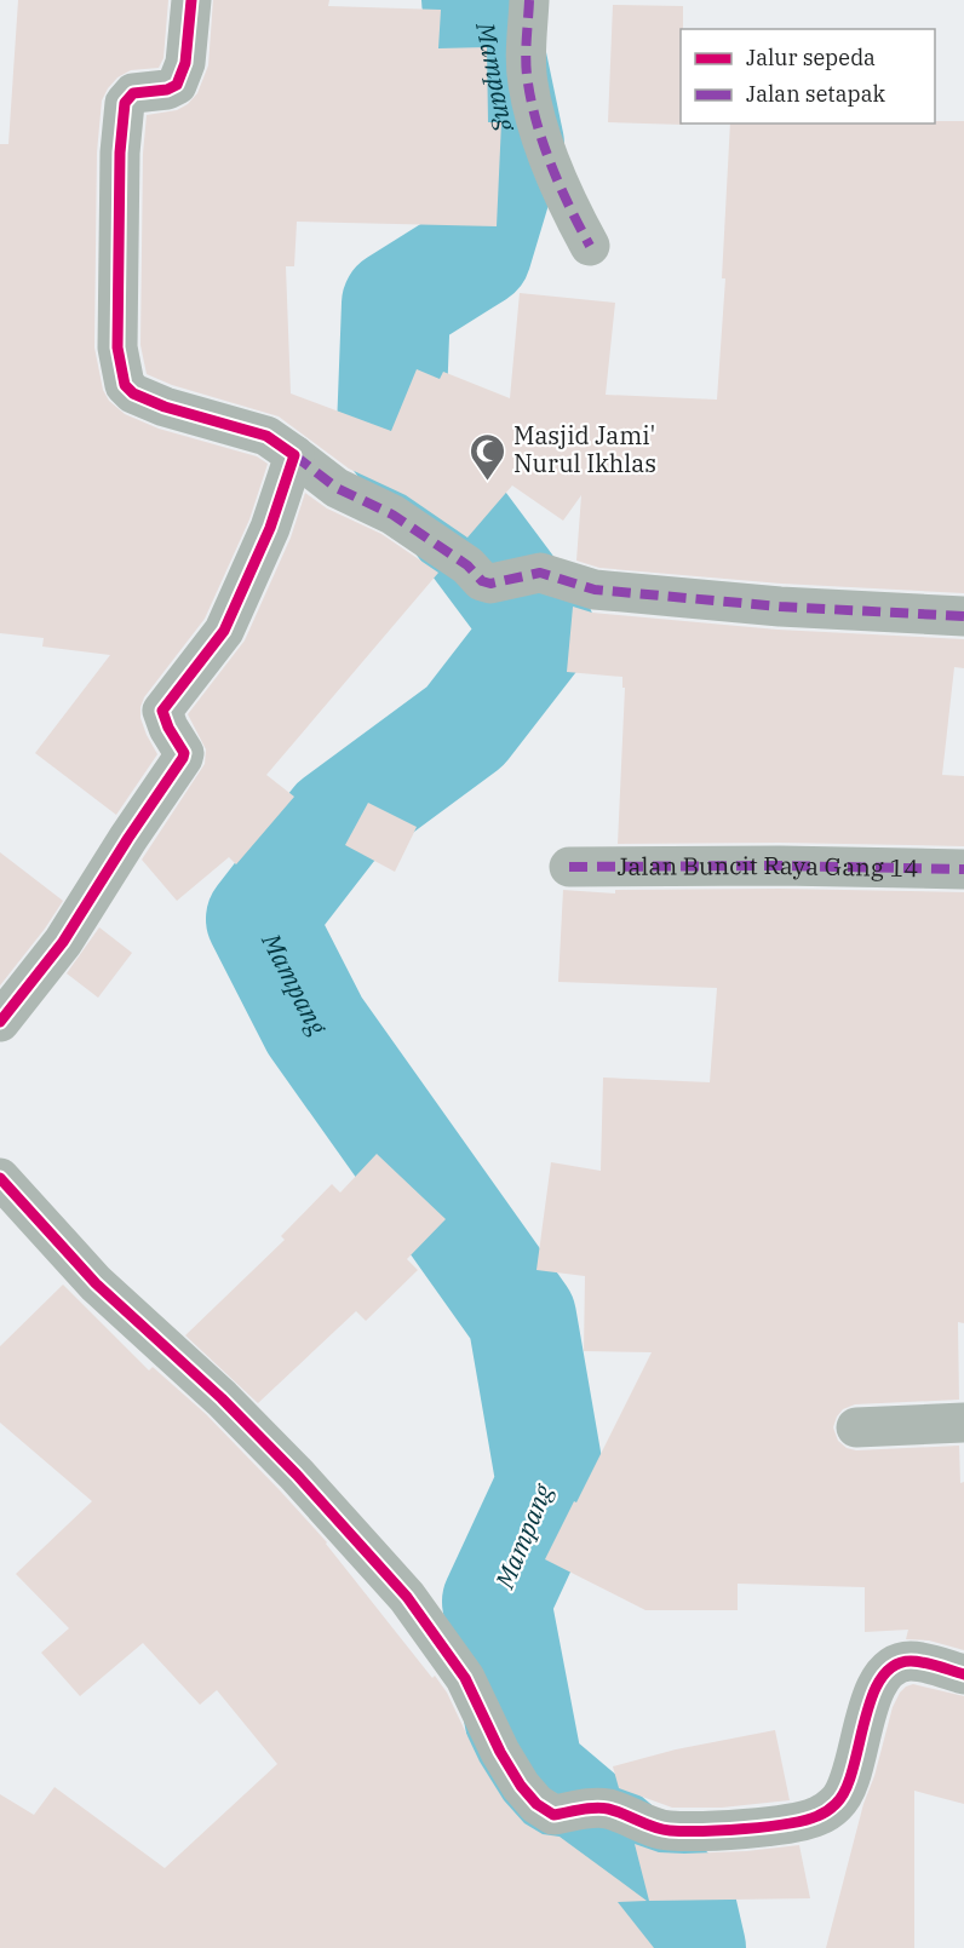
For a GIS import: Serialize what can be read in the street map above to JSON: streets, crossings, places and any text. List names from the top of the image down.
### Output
{
  "streets": {
    "street": ["Jalan Buncit Raya Gang 14"]
  },
  "water": ["Mampang"],
  "places": {
    "mosque": ["Masjid Jami' Nurul Ikhlas"]
  },
  "legend": ["Jalur sepeda", "Jalan setapak"]
}
